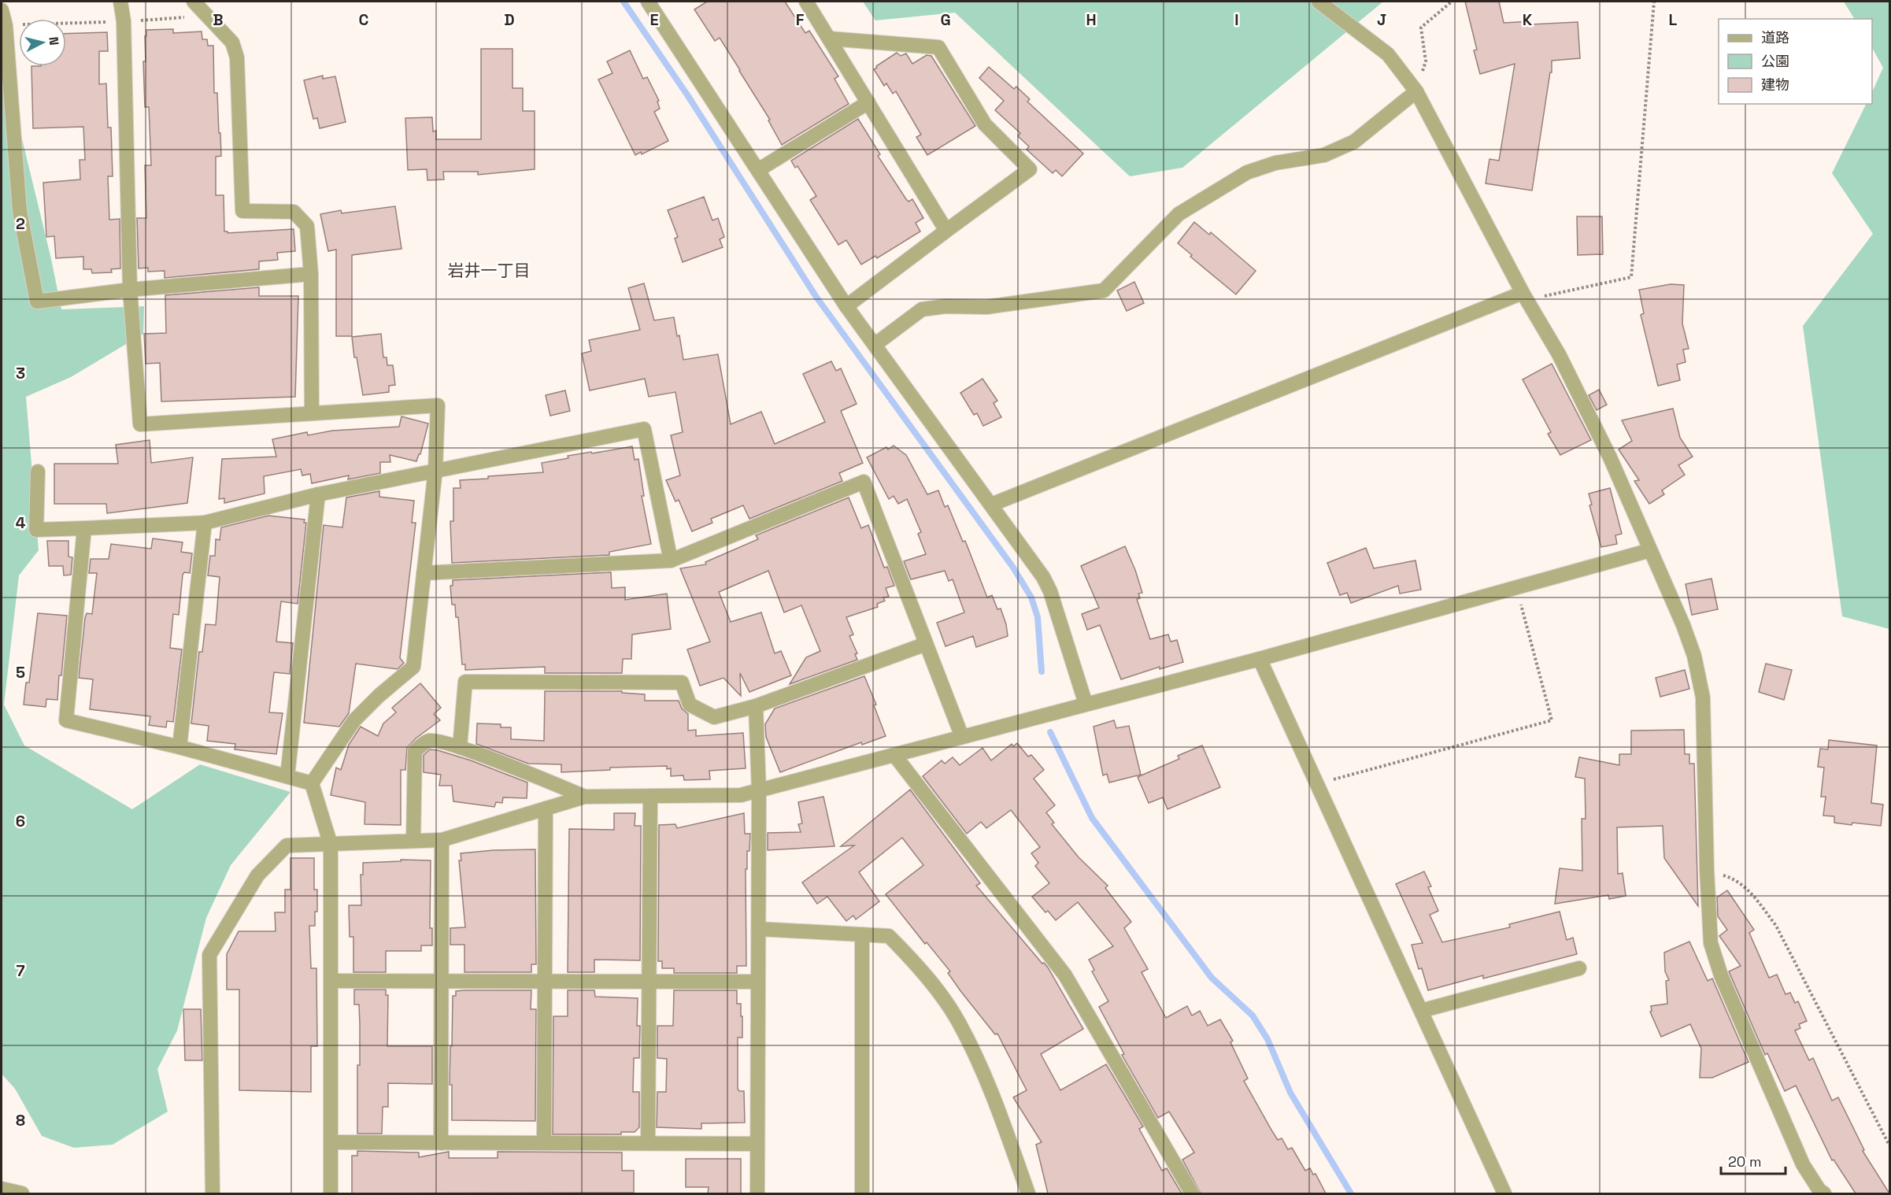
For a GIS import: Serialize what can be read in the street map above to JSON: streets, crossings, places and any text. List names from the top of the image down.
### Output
{
  "districts": ["岩井一丁目"],
  "legend": ["道路", "公園", "建物"],
  "scale_bar": "20 m",
  "north": "right",
  "grid": {
    "columns": [
      "B",
      "C",
      "D",
      "E",
      "F",
      "G",
      "H",
      "I",
      "J",
      "K",
      "L"
    ],
    "rows": [
      "2",
      "3",
      "4",
      "5",
      "6",
      "7",
      "8"
    ]
  }
}
